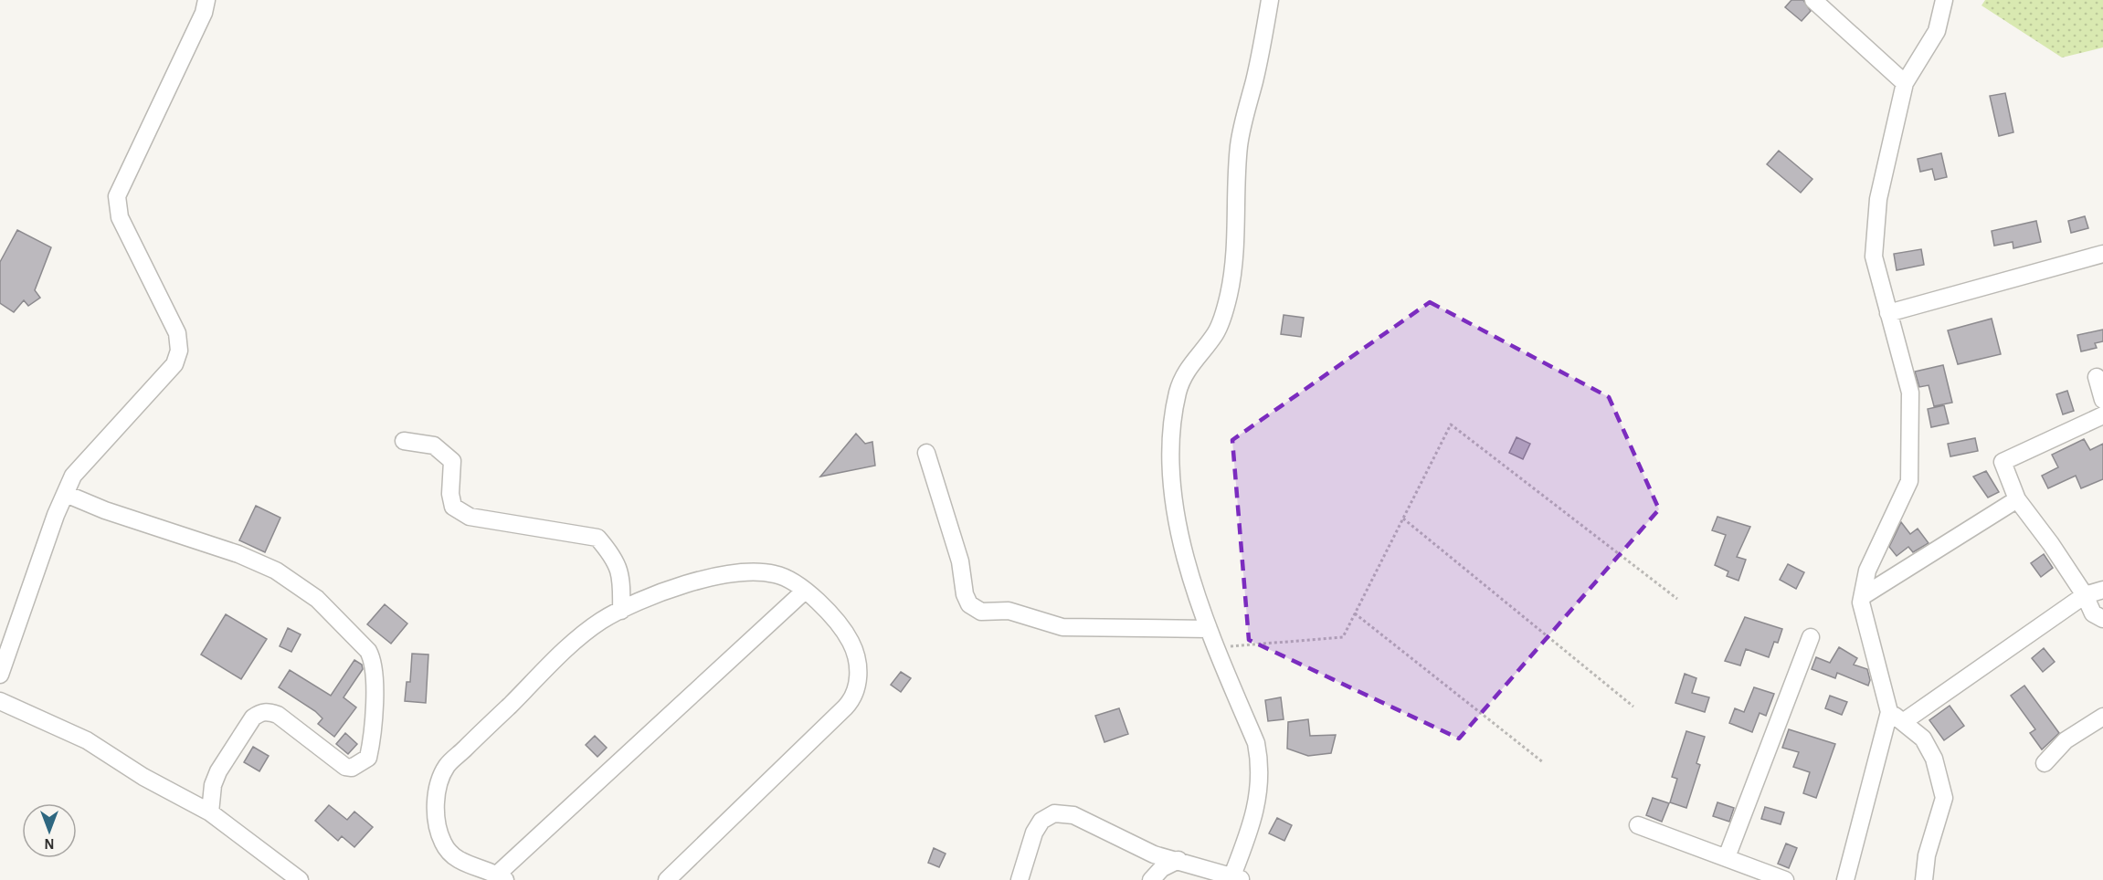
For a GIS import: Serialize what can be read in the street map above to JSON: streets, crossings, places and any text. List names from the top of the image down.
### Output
{
  "north": "bottom"
}
